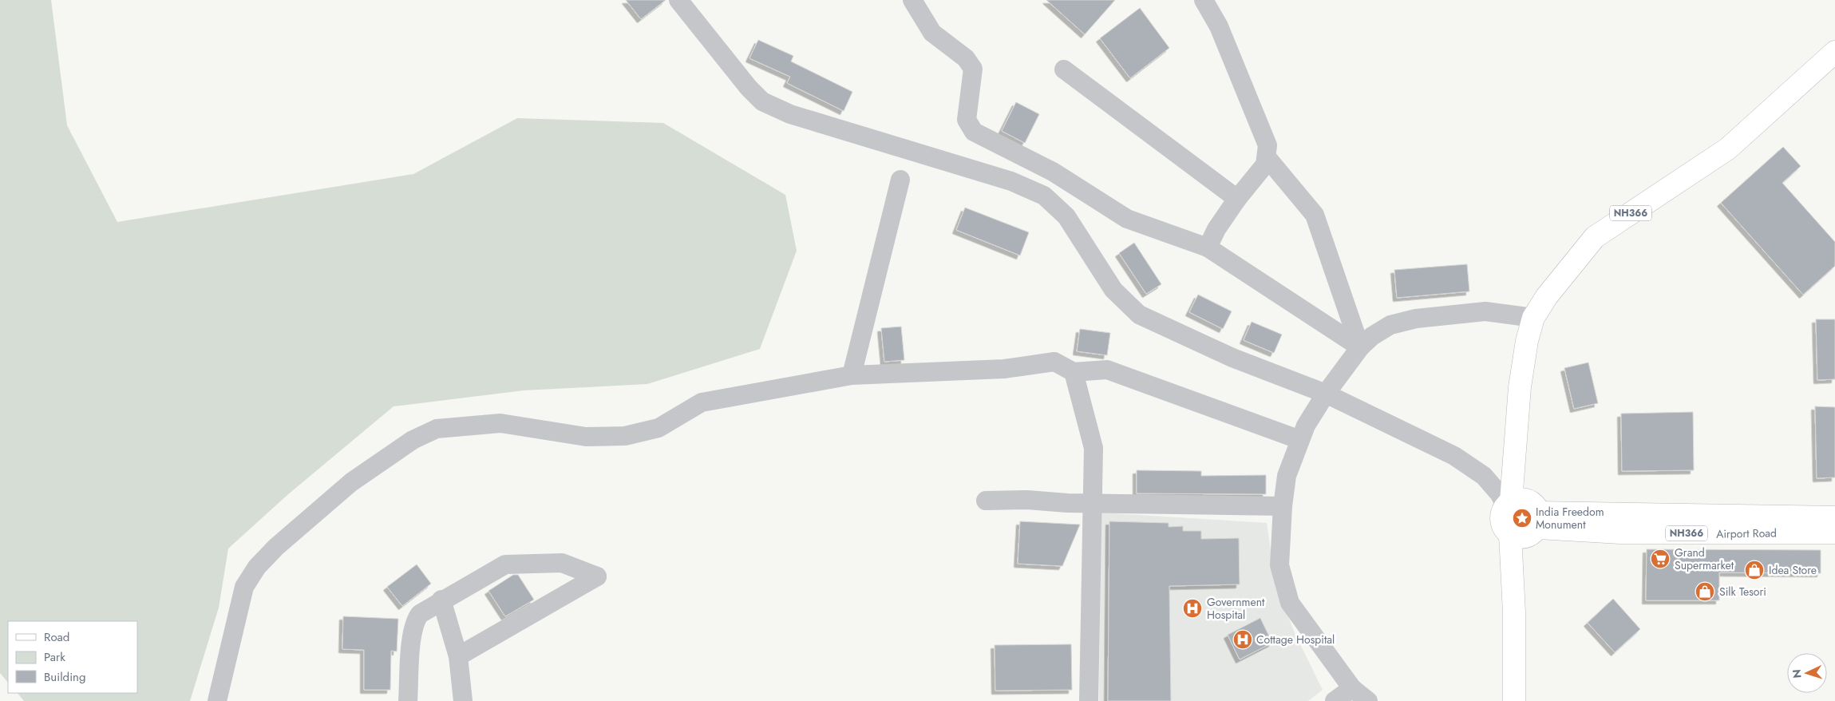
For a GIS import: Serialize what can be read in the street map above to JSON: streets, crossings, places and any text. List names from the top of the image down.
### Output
{
  "streets": {
    "main road": ["NH366", "Airport Road"]
  },
  "crossings": [
    ["NH366", "Airport Road"]
  ],
  "places": {
    "place": ["India Freedom Monument"],
    "supermarket": ["Grand Supermarket"],
    "shop": ["Idea Store", "Silk Tesori"],
    "hospital": ["Government Hospital", "Cottage Hospital"]
  },
  "legend": ["Road", "Park", "Building"],
  "north": "left"
}
